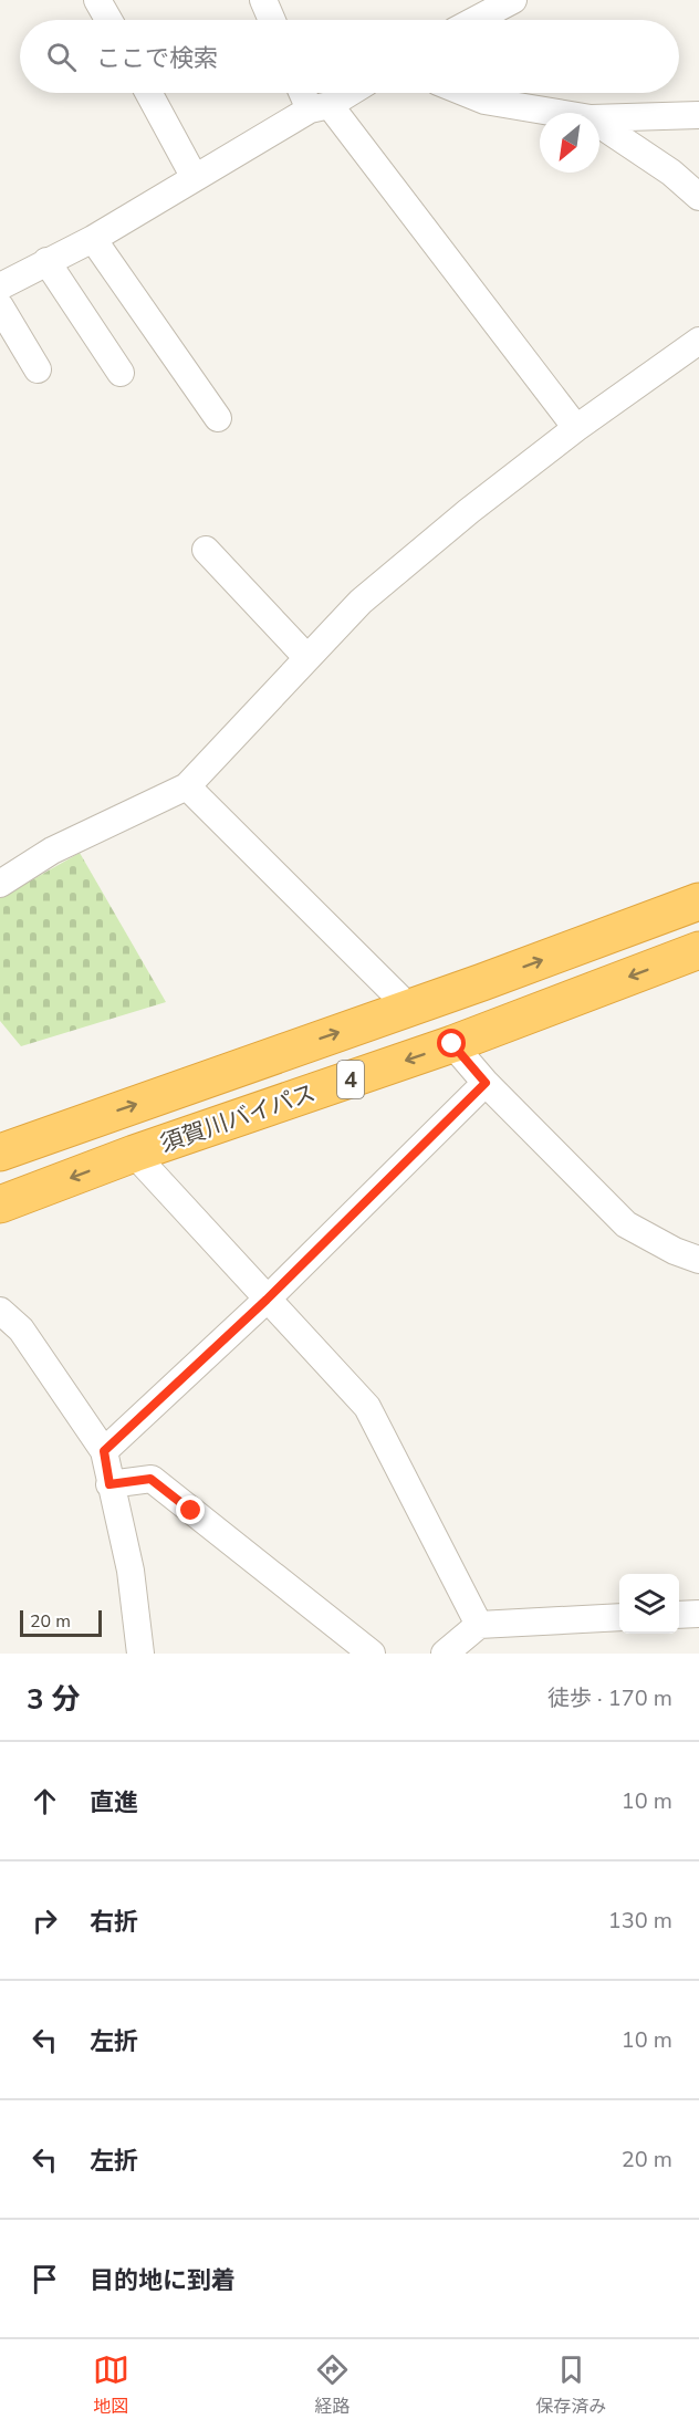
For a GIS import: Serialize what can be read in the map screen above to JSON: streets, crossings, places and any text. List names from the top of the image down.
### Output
{
  "streets": {
    "highway": ["4", "須賀川バイパス"]
  },
  "scale_bar": "20 m",
  "north": "bottom left",
  "page": {
    "search": "ここで検索",
    "scale": "20 m",
    "heading": ["3 分", "徒歩 · 170 m"],
    "list": [
      ["直進", "10 m"],
      ["右折", "130 m"],
      ["左折", "10 m"],
      ["左折", "20 m"],
      "目的地に到着"
    ],
    "nav": ["地図", "経路", "保存済み"]
  }
}
